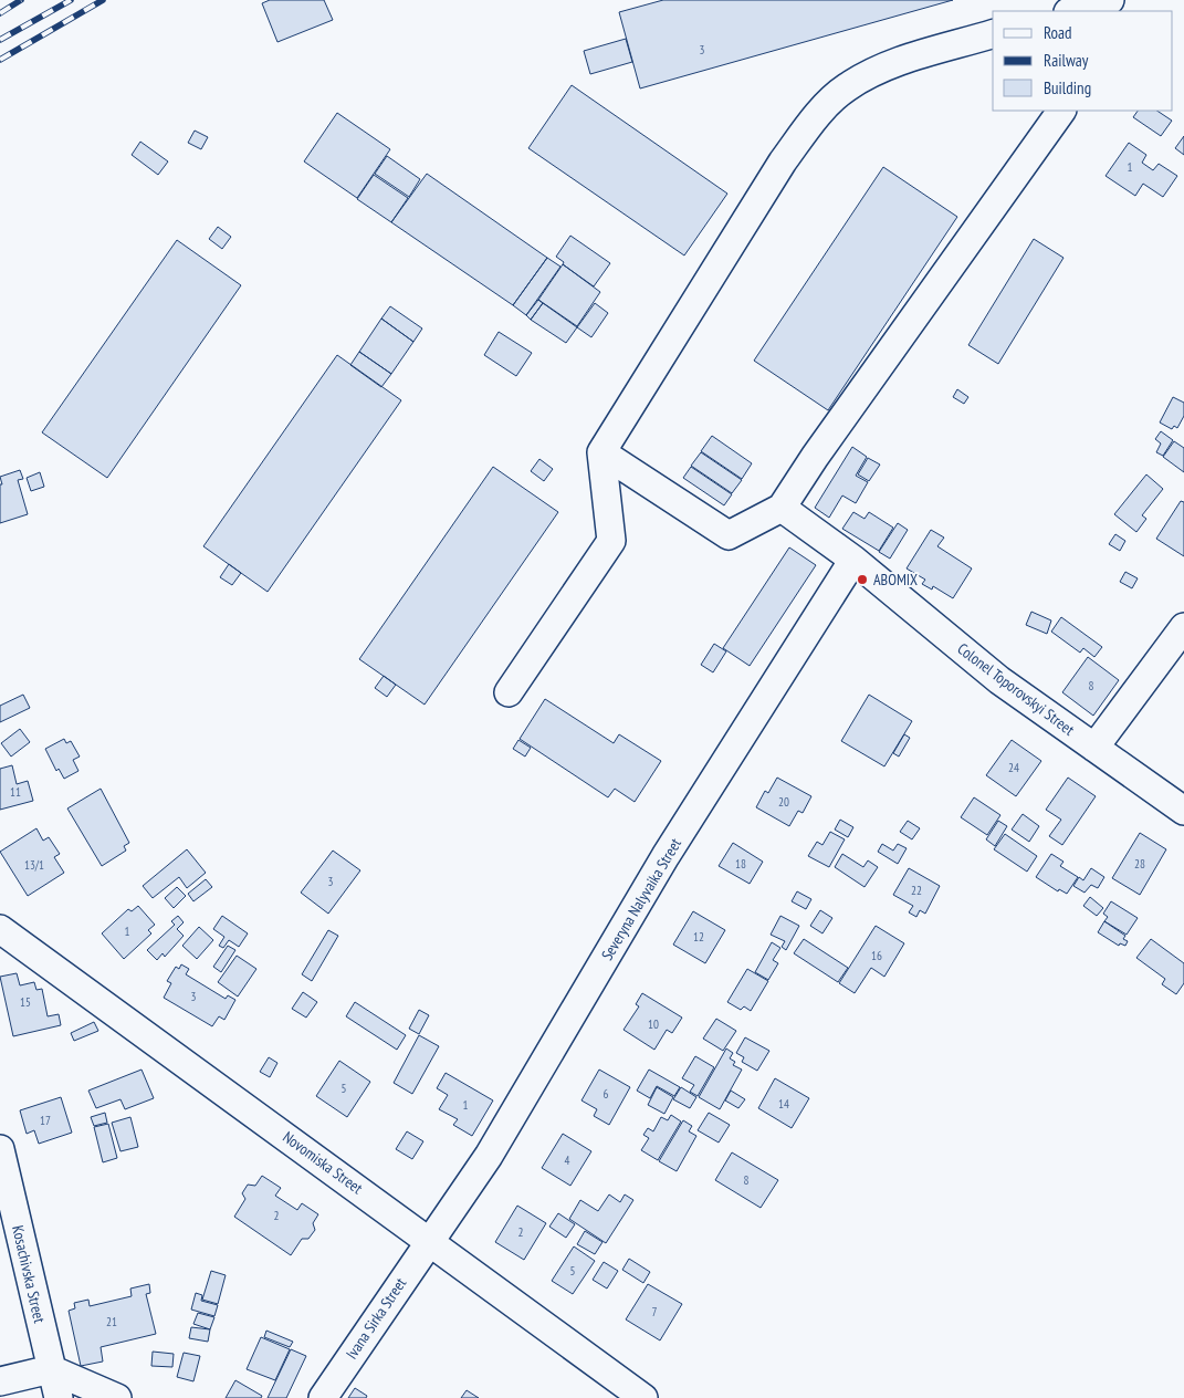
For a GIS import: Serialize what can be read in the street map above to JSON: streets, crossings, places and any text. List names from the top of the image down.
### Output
{
  "streets": {
    "street": [
      "Colonel Toporovskyi Street",
      "Severyna Nalyvaika Street",
      "Novomiska Street",
      "Kosachivska Street",
      "Ivana Sirka Street"
    ]
  },
  "crossings": [
    ["Colonel Toporovskyi Street", "Severyna Nalyvaika Street"],
    ["Severyna Nalyvaika Street", "Novomiska Street"],
    ["Severyna Nalyvaika Street", "Ivana Sirka Street"],
    ["Novomiska Street", "Ivana Sirka Street"]
  ],
  "places": ["ABOMIX"],
  "house_numbers": [
    "3",
    "1",
    "8",
    "24",
    "11",
    "20",
    "18",
    "28",
    "13/1",
    "3",
    "22",
    "1",
    "12",
    "16",
    "3",
    "15",
    "10",
    "5",
    "6",
    "14",
    "1",
    "17",
    "4",
    "8",
    "2",
    "2",
    "5",
    "7",
    "21"
  ],
  "legend": ["Road", "Railway", "Building"]
}
